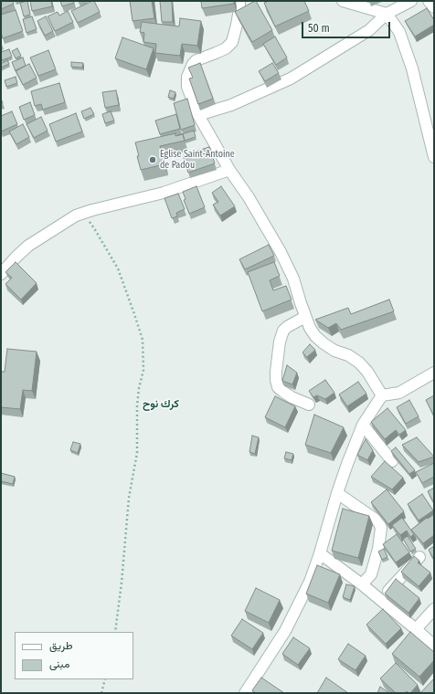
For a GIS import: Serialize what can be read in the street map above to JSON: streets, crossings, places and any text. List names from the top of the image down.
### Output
{
  "districts": ["كرك نوح"],
  "places": ["Eglise Saint-Antoine de Padou"],
  "legend": ["طريق", "مبنى"],
  "scale_bar": "50 m"
}
